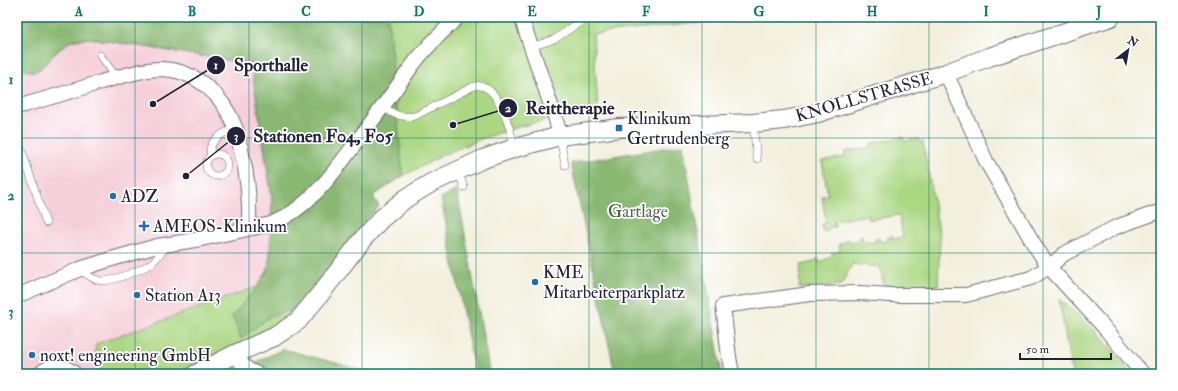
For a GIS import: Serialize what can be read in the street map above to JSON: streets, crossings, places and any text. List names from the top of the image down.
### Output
{
  "streets": {
    "street": ["KNOLLSTRASSE"]
  },
  "parks": ["Gartlage"],
  "places": {
    "other": [
      "Sporthalle",
      "Reittherapie",
      "Stationen F04, F05",
      "ADZ",
      "KME Mitarbeiterparkplatz",
      "Station A13",
      "noxt! engineering GmbH"
    ],
    "transit": ["Klinikum Gertrudenberg"],
    "health": ["AMEOS-Klinikum"]
  },
  "scale_bar": "50 m",
  "north": "top right",
  "grid": {
    "columns": [
      "A",
      "B",
      "C",
      "D",
      "E",
      "F",
      "G",
      "H",
      "I",
      "J"
    ],
    "rows": ["1", "2", "3"]
  }
}
